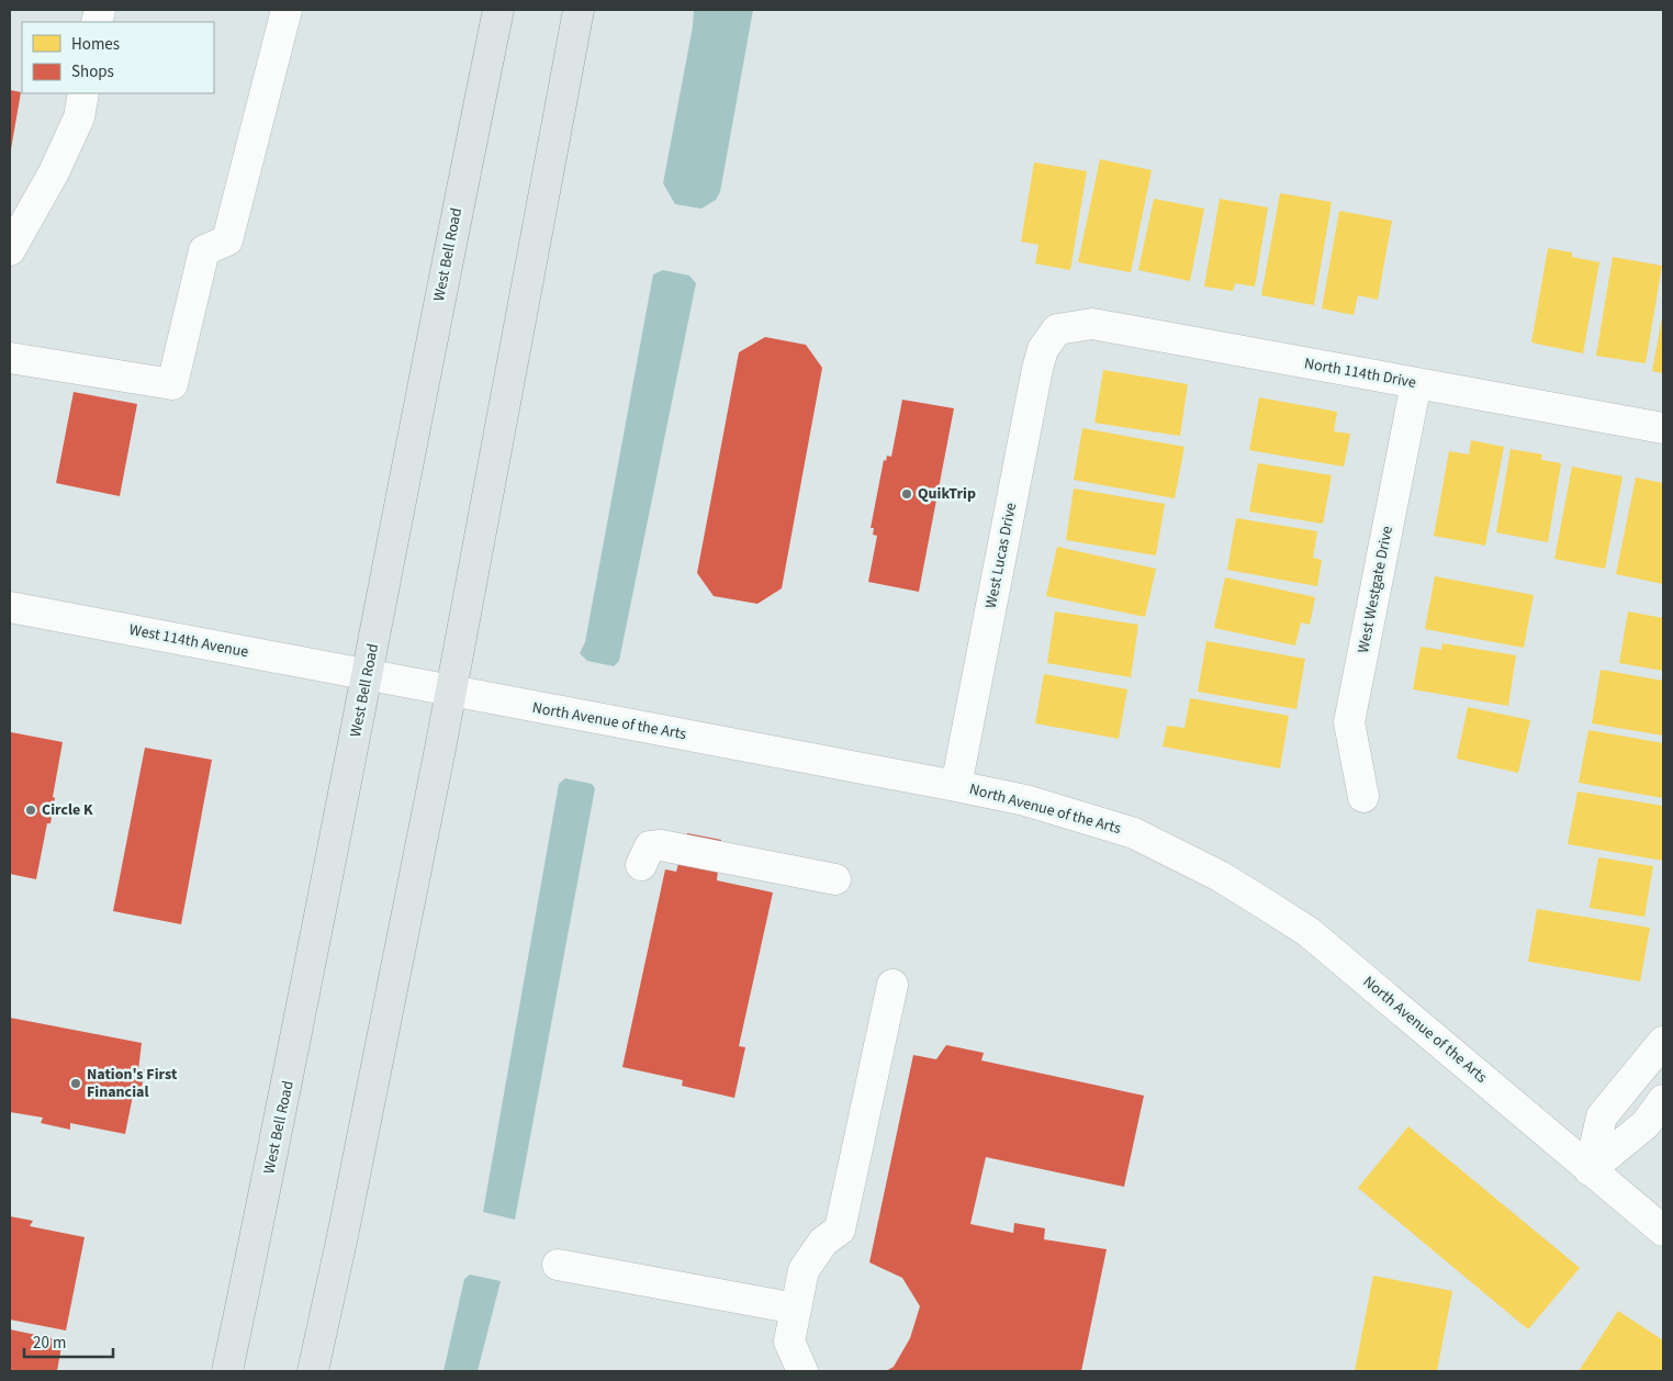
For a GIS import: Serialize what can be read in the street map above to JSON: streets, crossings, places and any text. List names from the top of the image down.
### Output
{
  "streets": {
    "main road": ["West Bell Road"],
    "street": [
      "North 114th Drive",
      "West Lucas Drive",
      "West Westgate Drive",
      "West 114th Avenue",
      "North Avenue of the Arts"
    ]
  },
  "crossings": [
    ["West Bell Road", "West 114th Avenue"],
    ["West Bell Road", "North Avenue of the Arts"],
    ["North 114th Drive", "West Lucas Drive"],
    ["North 114th Drive", "West Westgate Drive"],
    ["West Lucas Drive", "North Avenue of the Arts"],
    ["West 114th Avenue", "North Avenue of the Arts"]
  ],
  "places": ["QuikTrip", "Circle K", "Nation's First Financial"],
  "legend": ["Homes", "Shops"],
  "scale_bar": "20 m"
}
